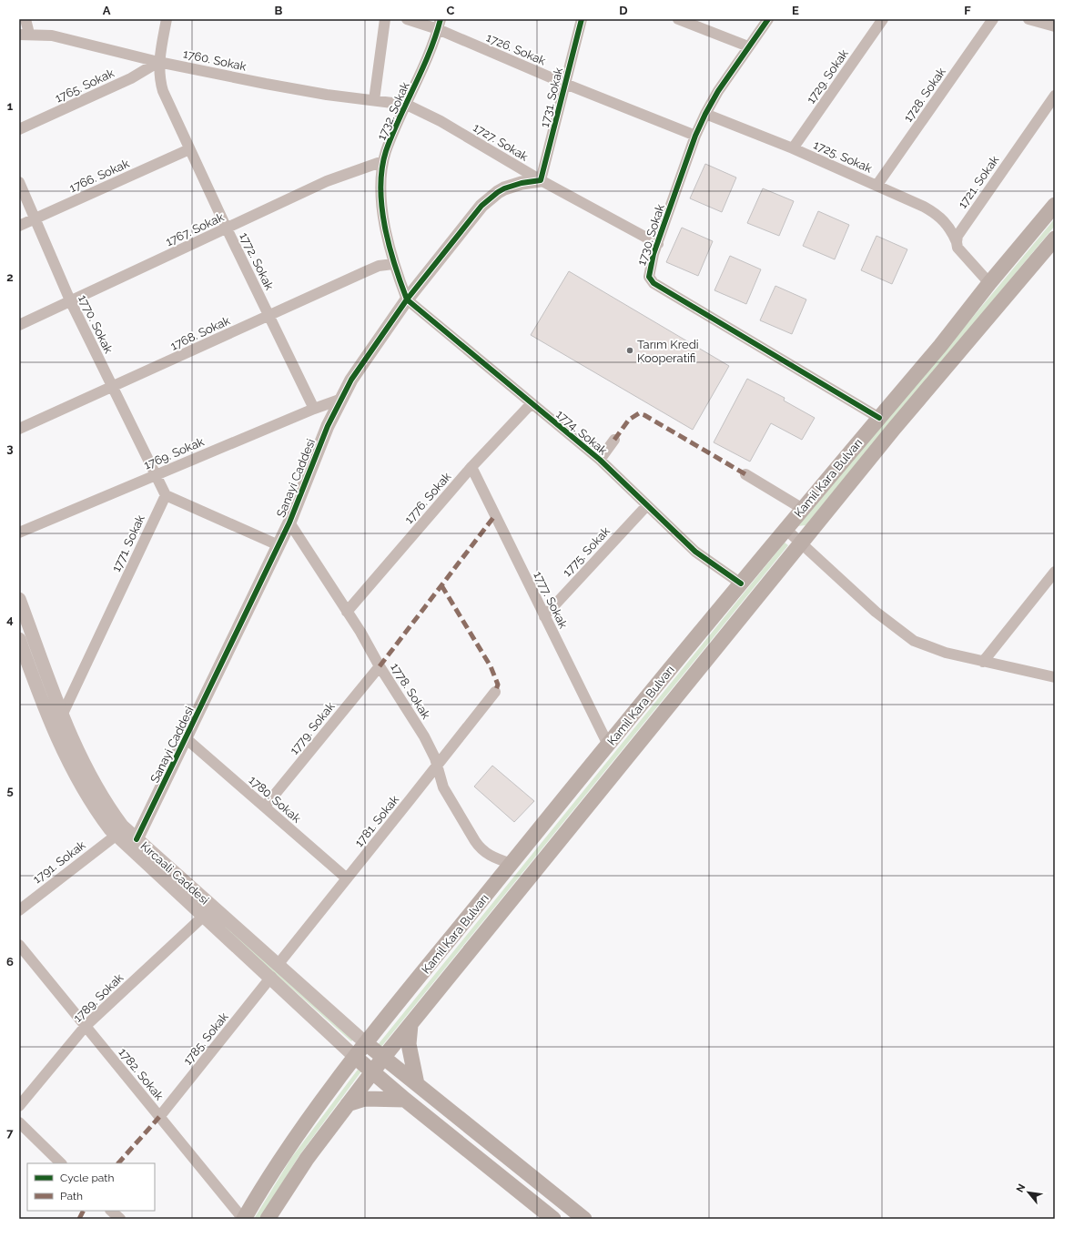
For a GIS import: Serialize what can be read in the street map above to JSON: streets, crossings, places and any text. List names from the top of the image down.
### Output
{
  "streets": {
    "main road": ["Kamil Kara Bulvarı"],
    "street": [
      "1726. Sokak",
      "1760. Sokak",
      "1729. Sokak",
      "1765. Sokak",
      "1728. Sokak",
      "1731. Sokak",
      "1732. Sokak",
      "1727. Sokak",
      "1725. Sokak",
      "1766. Sokak",
      "1721. Sokak",
      "1767. Sokak",
      "1730. Sokak",
      "1772. Sokak",
      "1770. Sokak",
      "1768. Sokak",
      "1774. Sokak",
      "1769. Sokak",
      "Sanayi Caddesi",
      "1776. Sokak",
      "1771. Sokak",
      "1775. Sokak",
      "1777. Sokak",
      "1778. Sokak",
      "1779. Sokak",
      "1780. Sokak",
      "1781. Sokak",
      "1791. Sokak",
      "Kırcaali Caddesi",
      "1789. Sokak",
      "1785. Sokak",
      "1782. Sokak"
    ]
  },
  "crossings": [
    ["1726. Sokak", "1731. Sokak"],
    ["1726. Sokak", "1732. Sokak"],
    ["1726. Sokak", "1730. Sokak"],
    ["1760. Sokak", "1765. Sokak"],
    ["1760. Sokak", "1732. Sokak"],
    ["1760. Sokak", "1727. Sokak"],
    ["1760. Sokak", "1772. Sokak"],
    ["1729. Sokak", "1725. Sokak"],
    ["1765. Sokak", "1772. Sokak"],
    ["1728. Sokak", "1725. Sokak"],
    ["1731. Sokak", "1727. Sokak"],
    ["1731. Sokak", "Sanayi Caddesi"],
    ["1732. Sokak", "1727. Sokak"],
    ["1732. Sokak", "1767. Sokak"],
    ["1732. Sokak", "1768. Sokak"],
    ["1732. Sokak", "1774. Sokak"],
    ["1732. Sokak", "Sanayi Caddesi"],
    ["1727. Sokak", "1730. Sokak"],
    ["1727. Sokak", "Sanayi Caddesi"],
    ["1725. Sokak", "1721. Sokak"],
    ["1725. Sokak", "1730. Sokak"],
    ["1766. Sokak", "1772. Sokak"],
    ["1766. Sokak", "1770. Sokak"],
    ["1767. Sokak", "1772. Sokak"],
    ["1767. Sokak", "1770. Sokak"],
    ["1730. Sokak", "Kamil Kara Bulvarı"],
    ["1772. Sokak", "1768. Sokak"],
    ["1772. Sokak", "1769. Sokak"],
    ["1770. Sokak", "1768. Sokak"],
    ["1770. Sokak", "1769. Sokak"],
    ["1770. Sokak", "1771. Sokak"],
    ["1774. Sokak", "Sanayi Caddesi"],
    ["1774. Sokak", "Kamil Kara Bulvarı"],
    ["1774. Sokak", "1776. Sokak"],
    ["1774. Sokak", "1775. Sokak"],
    ["1769. Sokak", "Sanayi Caddesi"],
    ["Sanayi Caddesi", "1778. Sokak"],
    ["Sanayi Caddesi", "1780. Sokak"],
    ["Sanayi Caddesi", "Kırcaali Caddesi"],
    ["Kamil Kara Bulvarı", "1777. Sokak"],
    ["Kamil Kara Bulvarı", "1778. Sokak"],
    ["Kamil Kara Bulvarı", "Kırcaali Caddesi"],
    ["Kamil Kara Bulvarı", "1782. Sokak"],
    ["1776. Sokak", "1777. Sokak"],
    ["1776. Sokak", "1778. Sokak"],
    ["1771. Sokak", "Kırcaali Caddesi"],
    ["1775. Sokak", "1777. Sokak"],
    ["1778. Sokak", "1779. Sokak"],
    ["1778. Sokak", "1781. Sokak"],
    ["1779. Sokak", "1780. Sokak"],
    ["1780. Sokak", "1781. Sokak"],
    ["1781. Sokak", "Kırcaali Caddesi"],
    ["1791. Sokak", "Kırcaali Caddesi"],
    ["Kırcaali Caddesi", "1789. Sokak"],
    ["Kırcaali Caddesi", "1785. Sokak"],
    ["1789. Sokak", "1782. Sokak"],
    ["1785. Sokak", "1782. Sokak"]
  ],
  "places": ["Tarım Kredi Kooperatifi"],
  "legend": ["Cycle path", "Path"],
  "north": "top left",
  "grid": {
    "columns": [
      "A",
      "B",
      "C",
      "D",
      "E",
      "F"
    ],
    "rows": [
      "1",
      "2",
      "3",
      "4",
      "5",
      "6",
      "7"
    ]
  }
}
